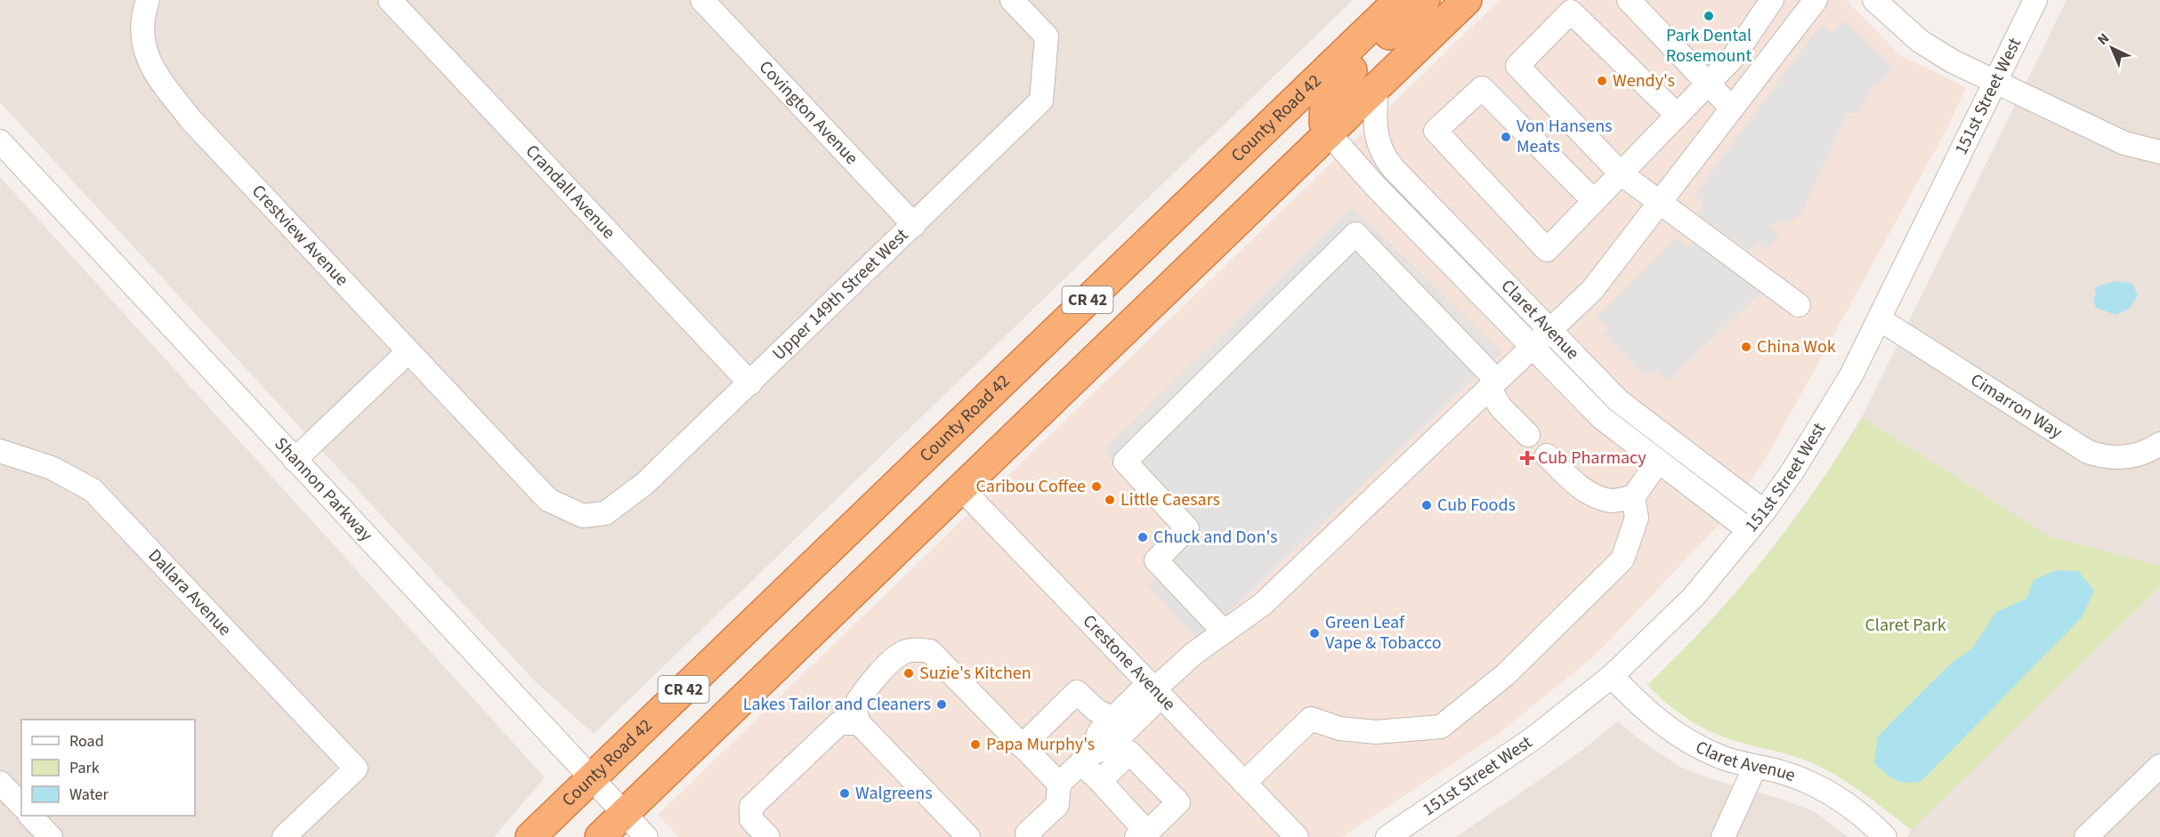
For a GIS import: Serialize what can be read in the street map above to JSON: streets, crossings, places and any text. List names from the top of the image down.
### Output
{
  "streets": {
    "highway": ["County Road 42", "CR 42"],
    "street": [
      "151st Street West",
      "Covington Avenue",
      "Crandall Avenue",
      "Crestview Avenue",
      "Upper 149th Street West",
      "Claret Avenue",
      "Cimarron Way",
      "Shannon Parkway",
      "Dallara Avenue",
      "Crestone Avenue"
    ]
  },
  "crossings": [
    ["151st Street West", "Claret Avenue"],
    ["151st Street West", "Cimarron Way"],
    ["Covington Avenue", "Upper 149th Street West"],
    ["County Road 42", "Shannon Parkway"],
    ["Crandall Avenue", "Upper 149th Street West"],
    ["Crestview Avenue", "Upper 149th Street West"],
    ["CR 42", "Claret Avenue"],
    ["CR 42", "Shannon Parkway"],
    ["CR 42", "Crestone Avenue"]
  ],
  "parks": ["Claret Park"],
  "places": {
    "other": [
      "Park Dental Rosemount",
      "Wendy's",
      "Von Hansens Meats",
      "China Wok",
      "Caribou Coffee",
      "Little Caesars",
      "Cub Foods",
      "Chuck and Don's",
      "Green Leaf Vape & Tobacco",
      "Suzie's Kitchen",
      "Lakes Tailor and Cleaners",
      "Papa Murphy's",
      "Walgreens"
    ],
    "health": ["Cub Pharmacy"]
  },
  "legend": ["Road", "Park", "Water"],
  "north": "top left"
}
